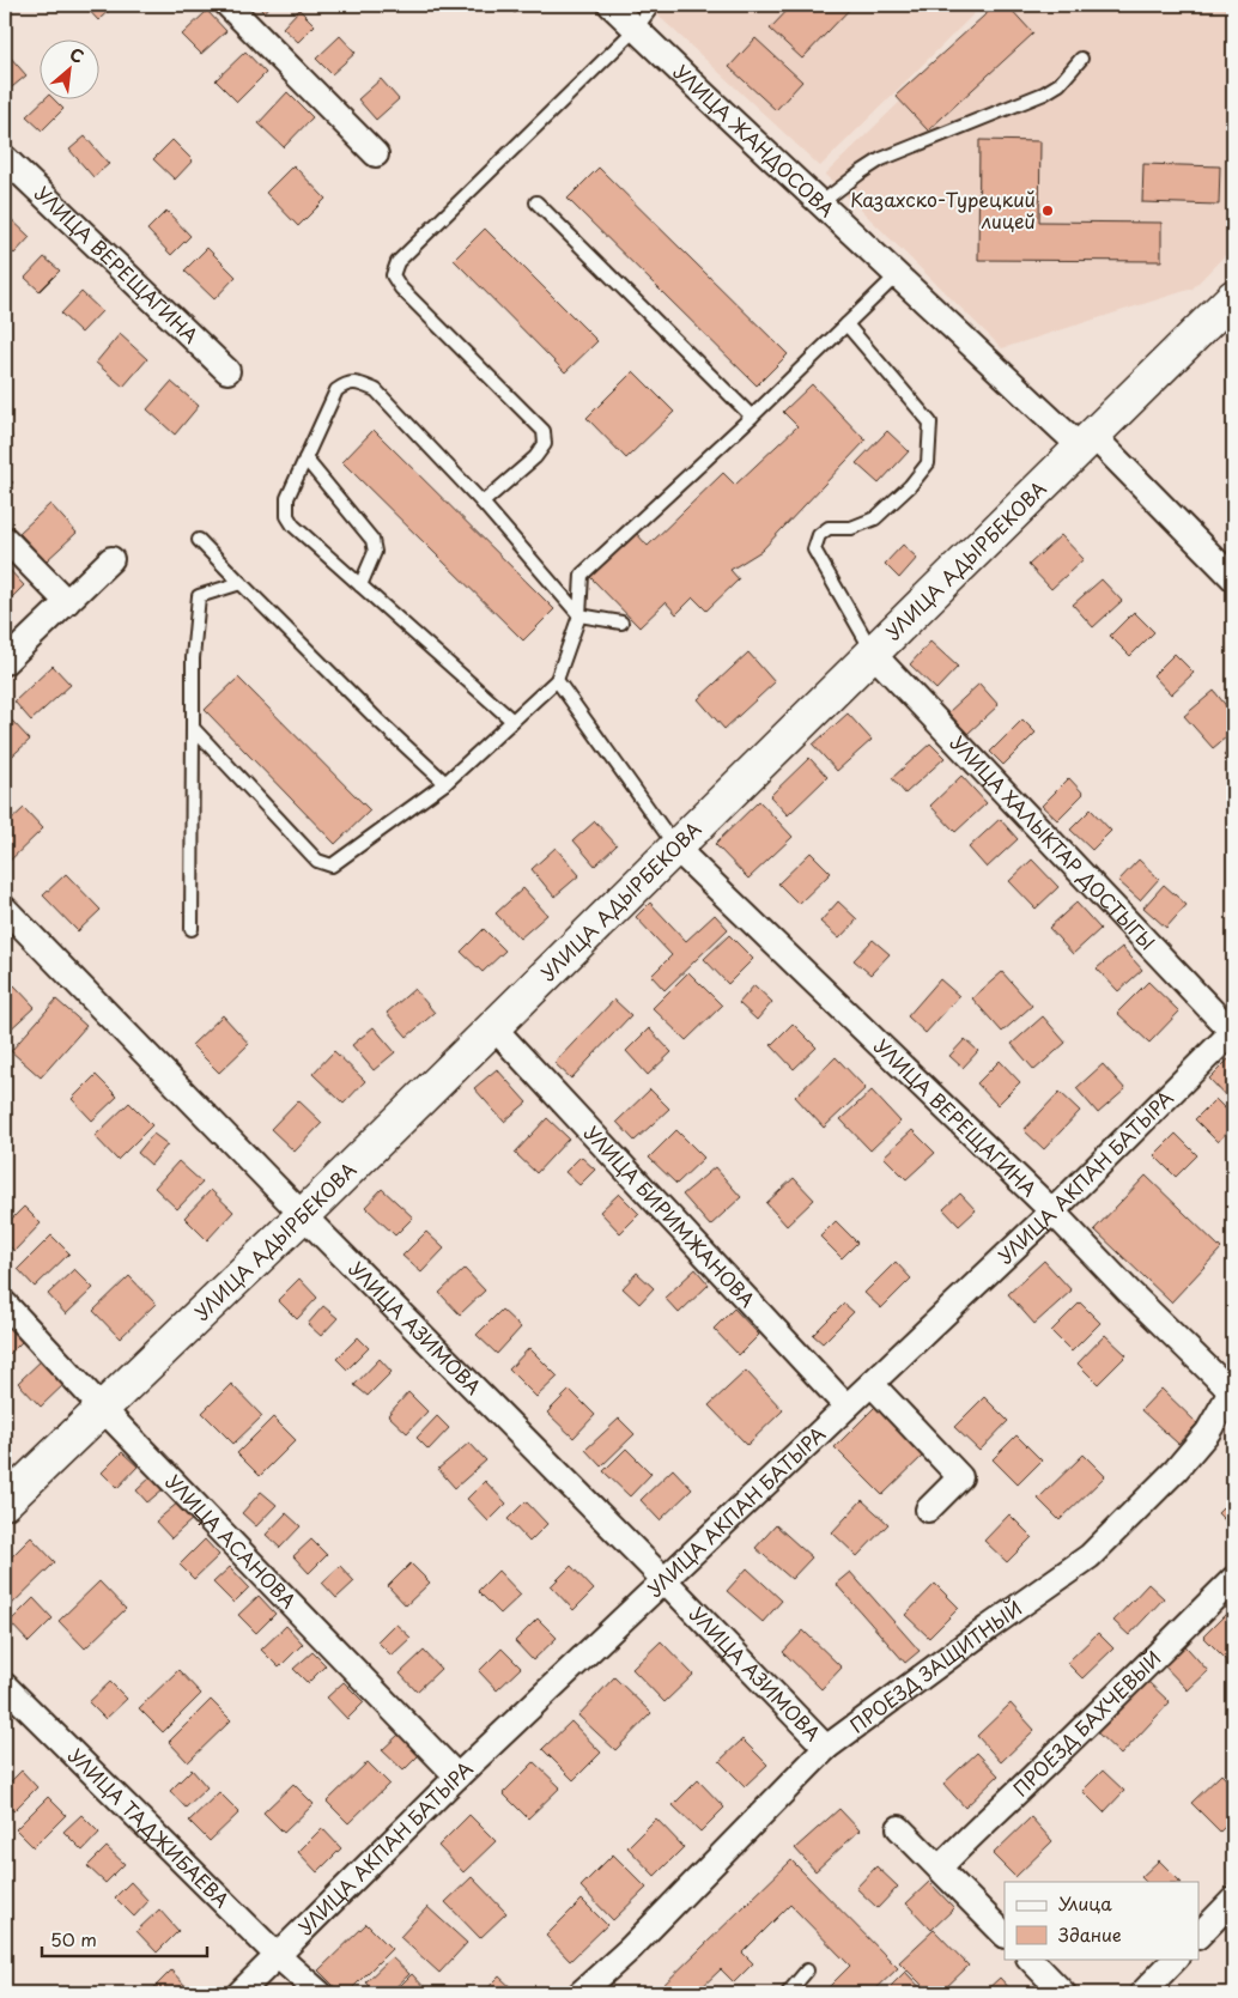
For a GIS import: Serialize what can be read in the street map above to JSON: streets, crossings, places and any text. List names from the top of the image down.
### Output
{
  "streets": {
    "main road": ["УЛИЦА АДЫРБЕКОВА"],
    "street": [
      "УЛИЦА ЖАНДОСОВА",
      "УЛИЦА ВЕРЕЩАГИНА",
      "УЛИЦА ХАЛЫКТАР ДОСТЫГЫ",
      "УЛИЦА АКПАН БАТЫРА",
      "УЛИЦА БИРИМЖАНОВА",
      "УЛИЦА АЗИМОВА",
      "УЛИЦА АСАНОВА",
      "ПРОЕЗД ЗАЩИТНЫЙ",
      "ПРОЕЗД БАХЧЕВЫЙ",
      "УЛИЦА ТАДЖИБАЕВА"
    ]
  },
  "crossings": [
    ["УЛИЦА ЖАНДОСОВА", "УЛИЦА АДЫРБЕКОВА"],
    ["УЛИЦА ВЕРЕЩАГИНА", "УЛИЦА АДЫРБЕКОВА"],
    ["УЛИЦА ВЕРЕЩАГИНА", "УЛИЦА АКПАН БАТЫРА"],
    ["УЛИЦА ВЕРЕЩАГИНА", "ПРОЕЗД ЗАЩИТНЫЙ"],
    ["УЛИЦА АДЫРБЕКОВА", "УЛИЦА ХАЛЫКТАР ДОСТЫГЫ"],
    ["УЛИЦА АДЫРБЕКОВА", "УЛИЦА БИРИМЖАНОВА"],
    ["УЛИЦА АДЫРБЕКОВА", "УЛИЦА АЗИМОВА"],
    ["УЛИЦА АДЫРБЕКОВА", "УЛИЦА АСАНОВА"],
    ["УЛИЦА ХАЛЫКТАР ДОСТЫГЫ", "УЛИЦА АКПАН БАТЫРА"],
    ["УЛИЦА АКПАН БАТЫРА", "УЛИЦА БИРИМЖАНОВА"],
    ["УЛИЦА АКПАН БАТЫРА", "УЛИЦА АЗИМОВА"],
    ["УЛИЦА АКПАН БАТЫРА", "УЛИЦА АСАНОВА"],
    ["УЛИЦА АКПАН БАТЫРА", "УЛИЦА ТАДЖИБАЕВА"],
    ["УЛИЦА АЗИМОВА", "ПРОЕЗД ЗАЩИТНЫЙ"]
  ],
  "places": ["Казахско-Турецкий лицей"],
  "legend": ["Улица", "Здание"],
  "scale_bar": "50 m",
  "north": "top right"
}
